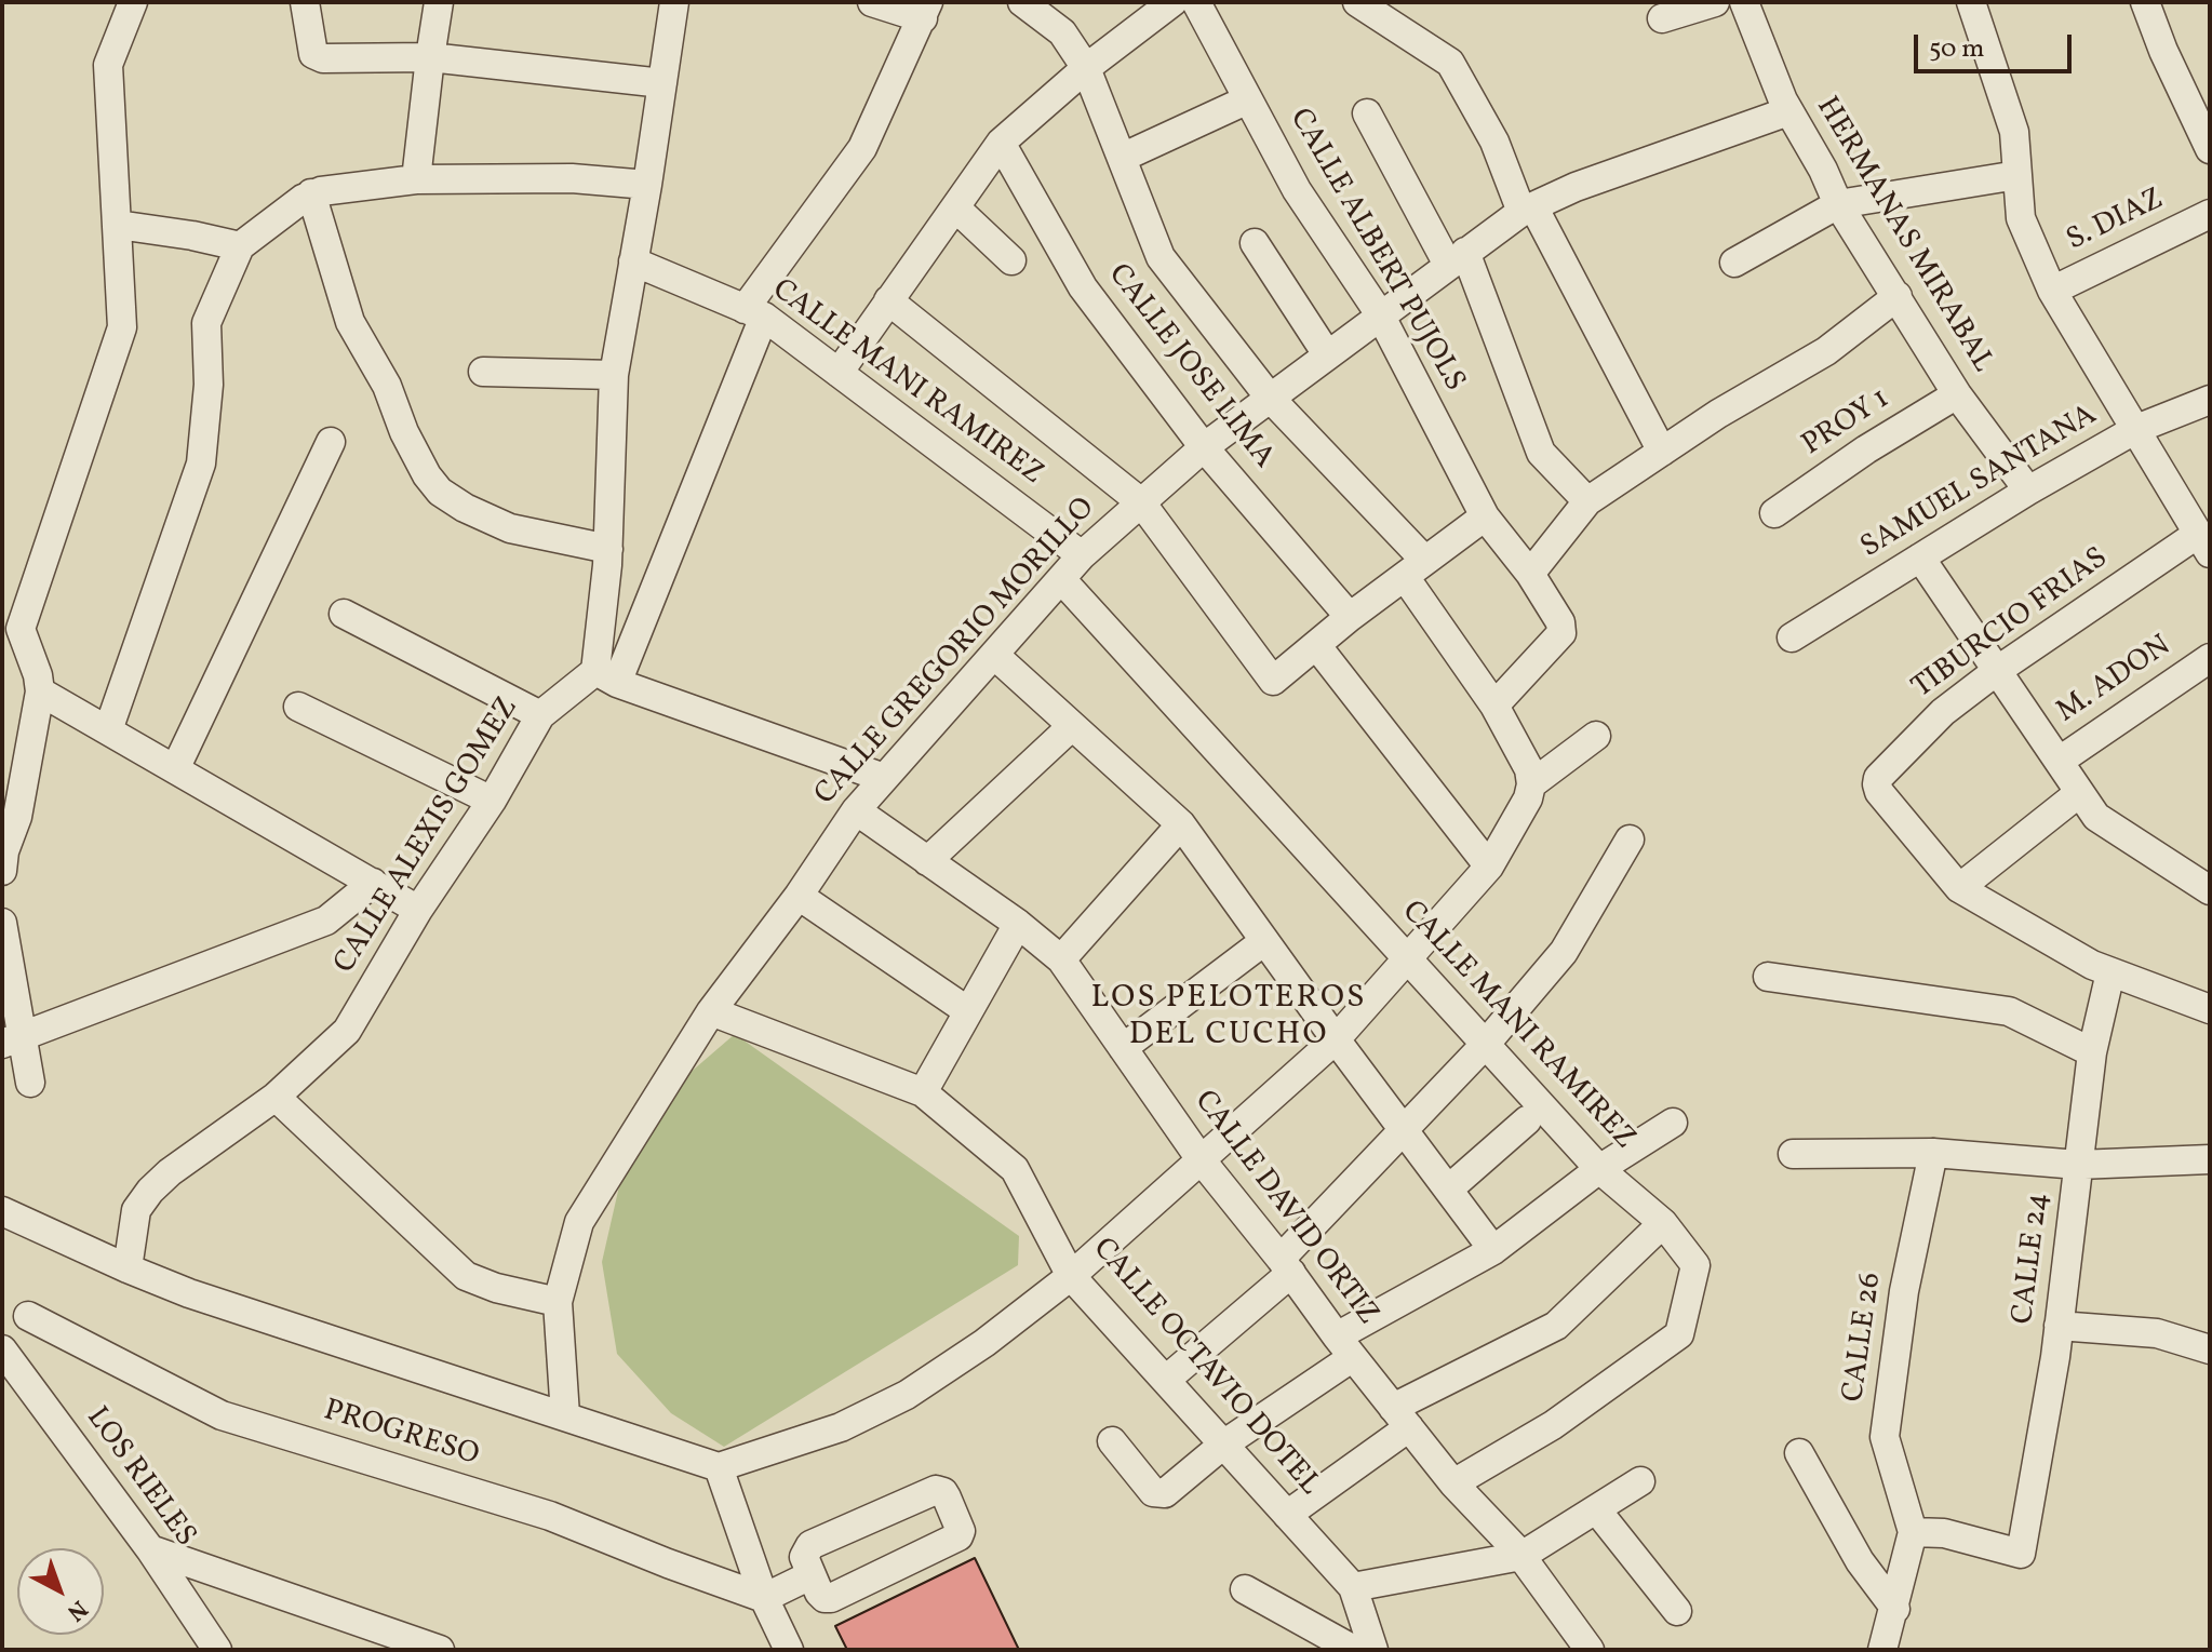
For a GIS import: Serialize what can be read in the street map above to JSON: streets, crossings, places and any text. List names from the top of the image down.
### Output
{
  "streets": {
    "street": [
      "S. DIAZ",
      "HERMANAS MIRABAL",
      "CALLE ALBERT PUJOLS",
      "CALLE JOSE LIMA",
      "CALLE MANI RAMIREZ",
      "PROY 1",
      "SAMUEL SANTANA",
      "TIBURCIO FRIAS",
      "CALLE GREGORIO MORILLO",
      "M. ADON",
      "CALLE ALEXIS GOMEZ",
      "CALLE DAVID ORTIZ",
      "CALLE 24",
      "CALLE 26",
      "CALLE OCTAVIO DOTEL",
      "PROGRESO",
      "LOS RIELES"
    ]
  },
  "crossings": [
    ["HERMANAS MIRABAL", "PROY 1"],
    ["HERMANAS MIRABAL", "SAMUEL SANTANA"],
    ["HERMANAS MIRABAL", "CALLE GREGORIO MORILLO"],
    ["CALLE ALBERT PUJOLS", "CALLE GREGORIO MORILLO"],
    ["CALLE JOSE LIMA", "CALLE GREGORIO MORILLO"],
    ["CALLE MANI RAMIREZ", "CALLE GREGORIO MORILLO"],
    ["CALLE MANI RAMIREZ", "CALLE DAVID ORTIZ"],
    ["CALLE GREGORIO MORILLO", "CALLE DAVID ORTIZ"],
    ["CALLE GREGORIO MORILLO", "CALLE OCTAVIO DOTEL"],
    ["CALLE 24", "CALLE 26"]
  ],
  "districts": ["LOS PELOTEROS DEL CUCHO"],
  "scale_bar": "50 m",
  "north": "bottom right"
}
